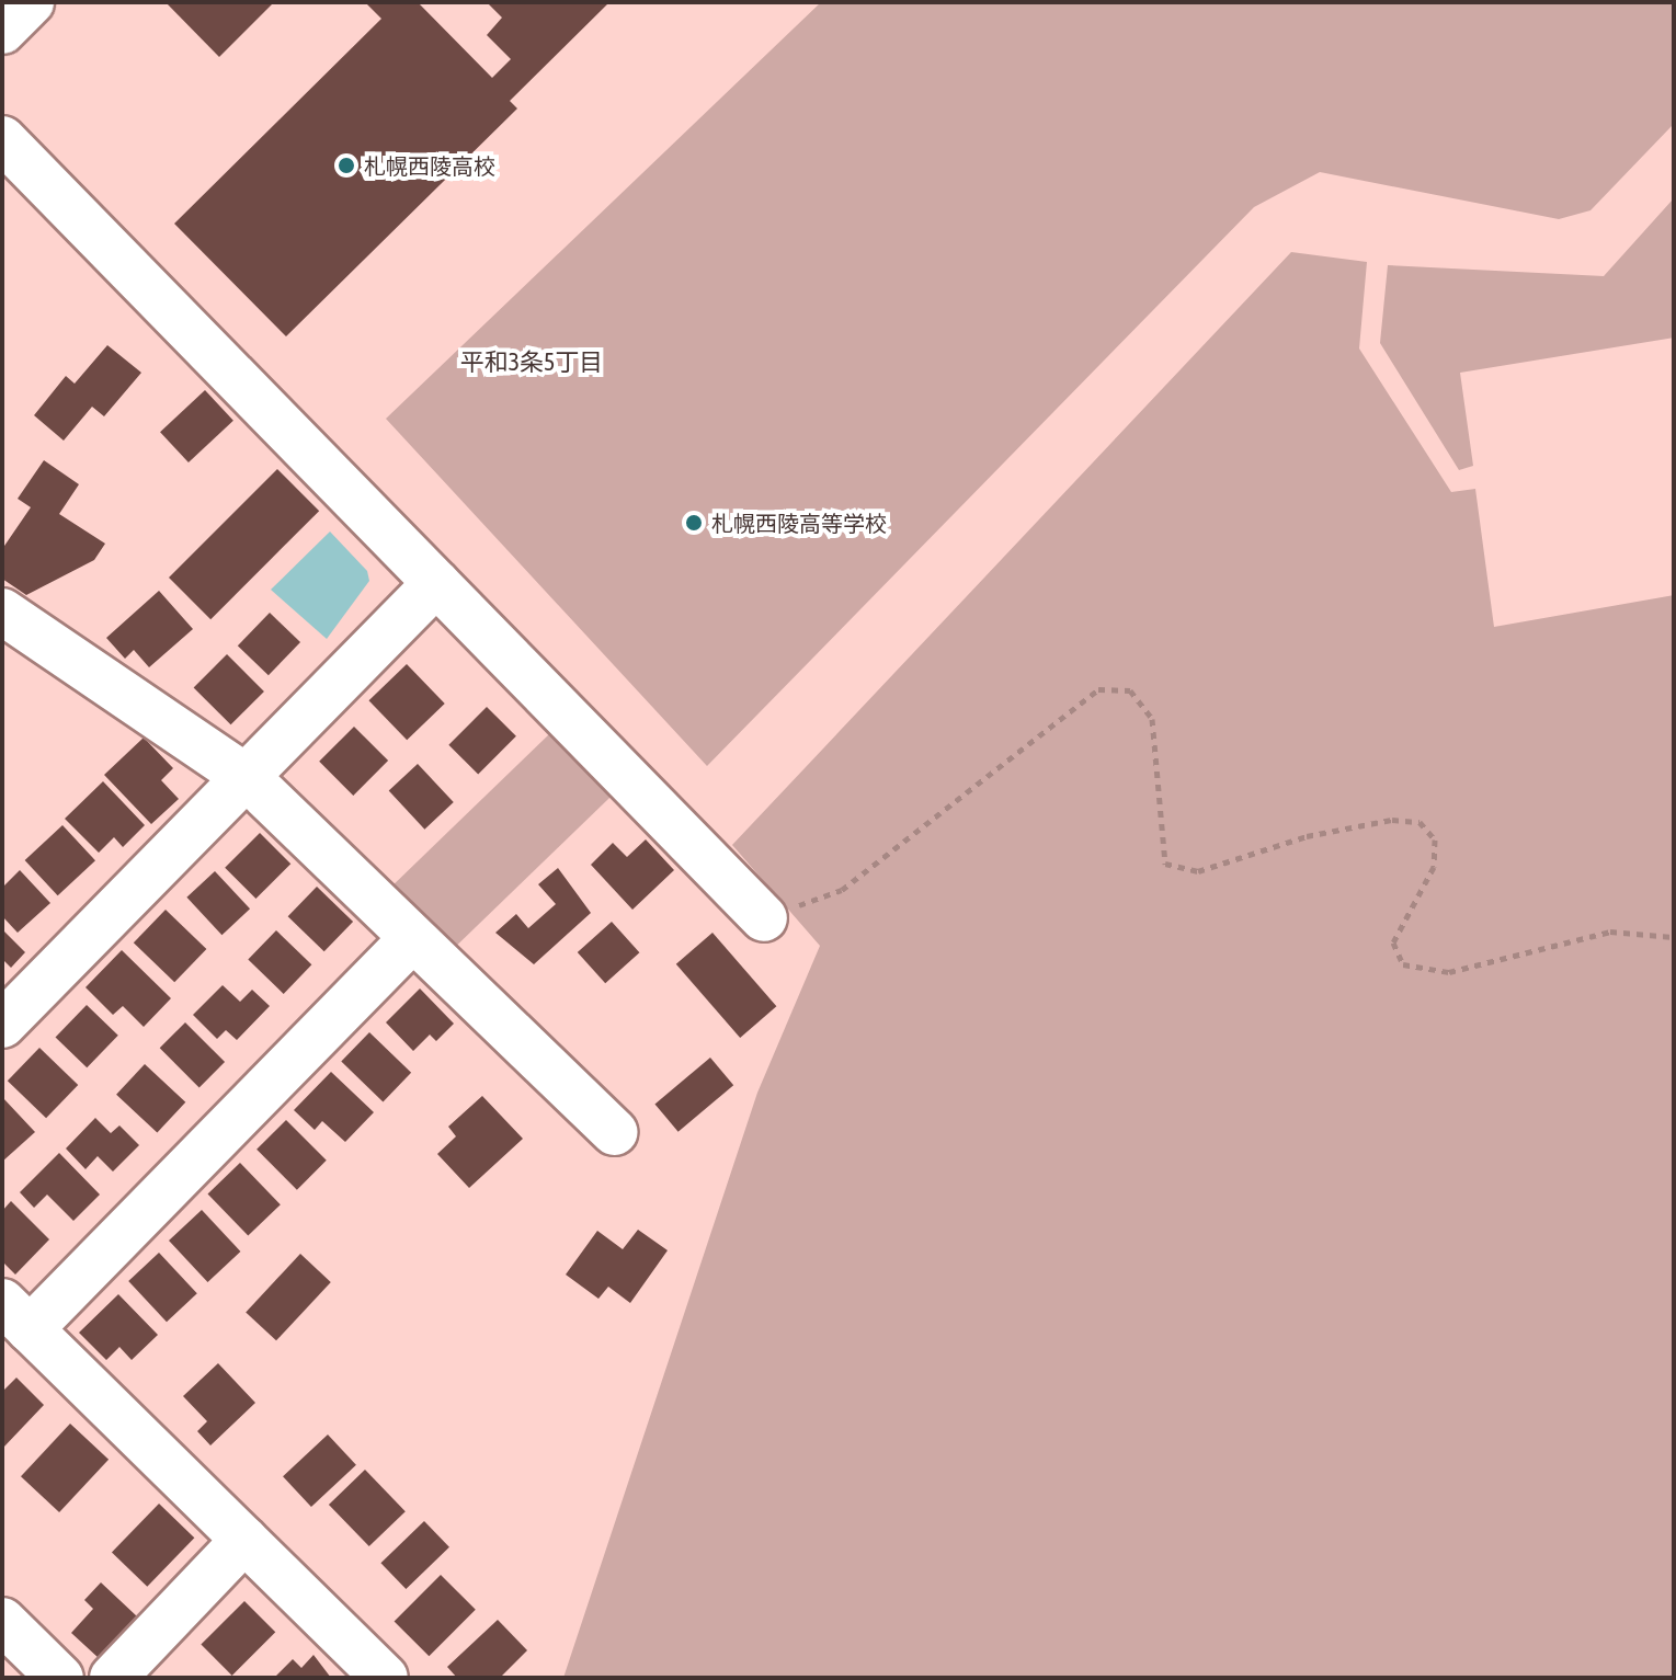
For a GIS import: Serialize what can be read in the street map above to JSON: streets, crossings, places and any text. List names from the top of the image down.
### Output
{
  "districts": ["平和3条5丁目"],
  "places": ["札幌西陵高校", "札幌西陵高等学校"]
}
